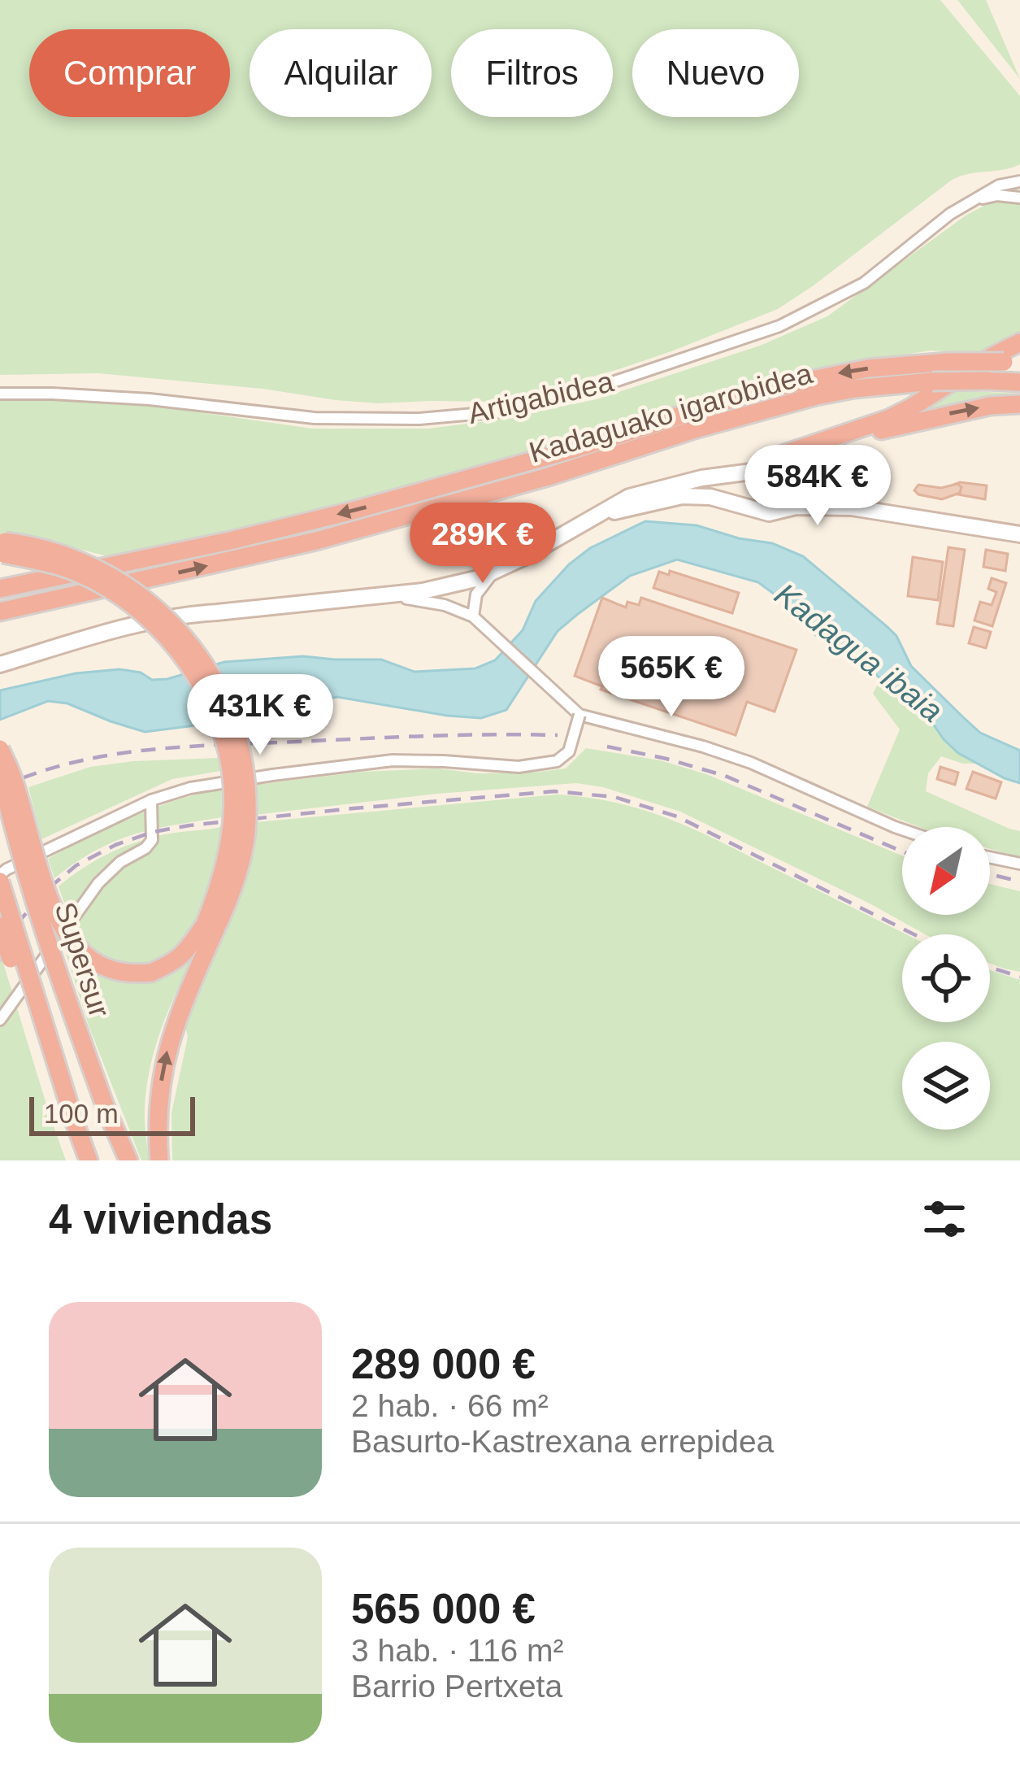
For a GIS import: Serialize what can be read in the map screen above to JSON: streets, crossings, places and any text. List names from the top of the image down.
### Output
{
  "streets": {
    "highway": ["Kadaguako igarobidea", "Supersur"],
    "street": ["Artigabidea"]
  },
  "water": ["Kadagua ibaia"],
  "scale_bar": "100 m",
  "north": "bottom left",
  "page": {
    "chip": [
      "Comprar",
      "Alquilar",
      "Filtros",
      "Nuevo"
    ],
    "price": [
      "584K €",
      "289K €",
      "565K €",
      "431K €"
    ],
    "scale": "100 m",
    "heading": "4 viviendas",
    "list": [
      {
        "name": "289 000 €",
        "note": "2 hab. · 66 m² · Basurto-Kastrexana errepidea"
      },
      {
        "name": "565 000 €",
        "note": "3 hab. · 116 m² · Barrio Pertxeta"
      }
    ]
  }
}
